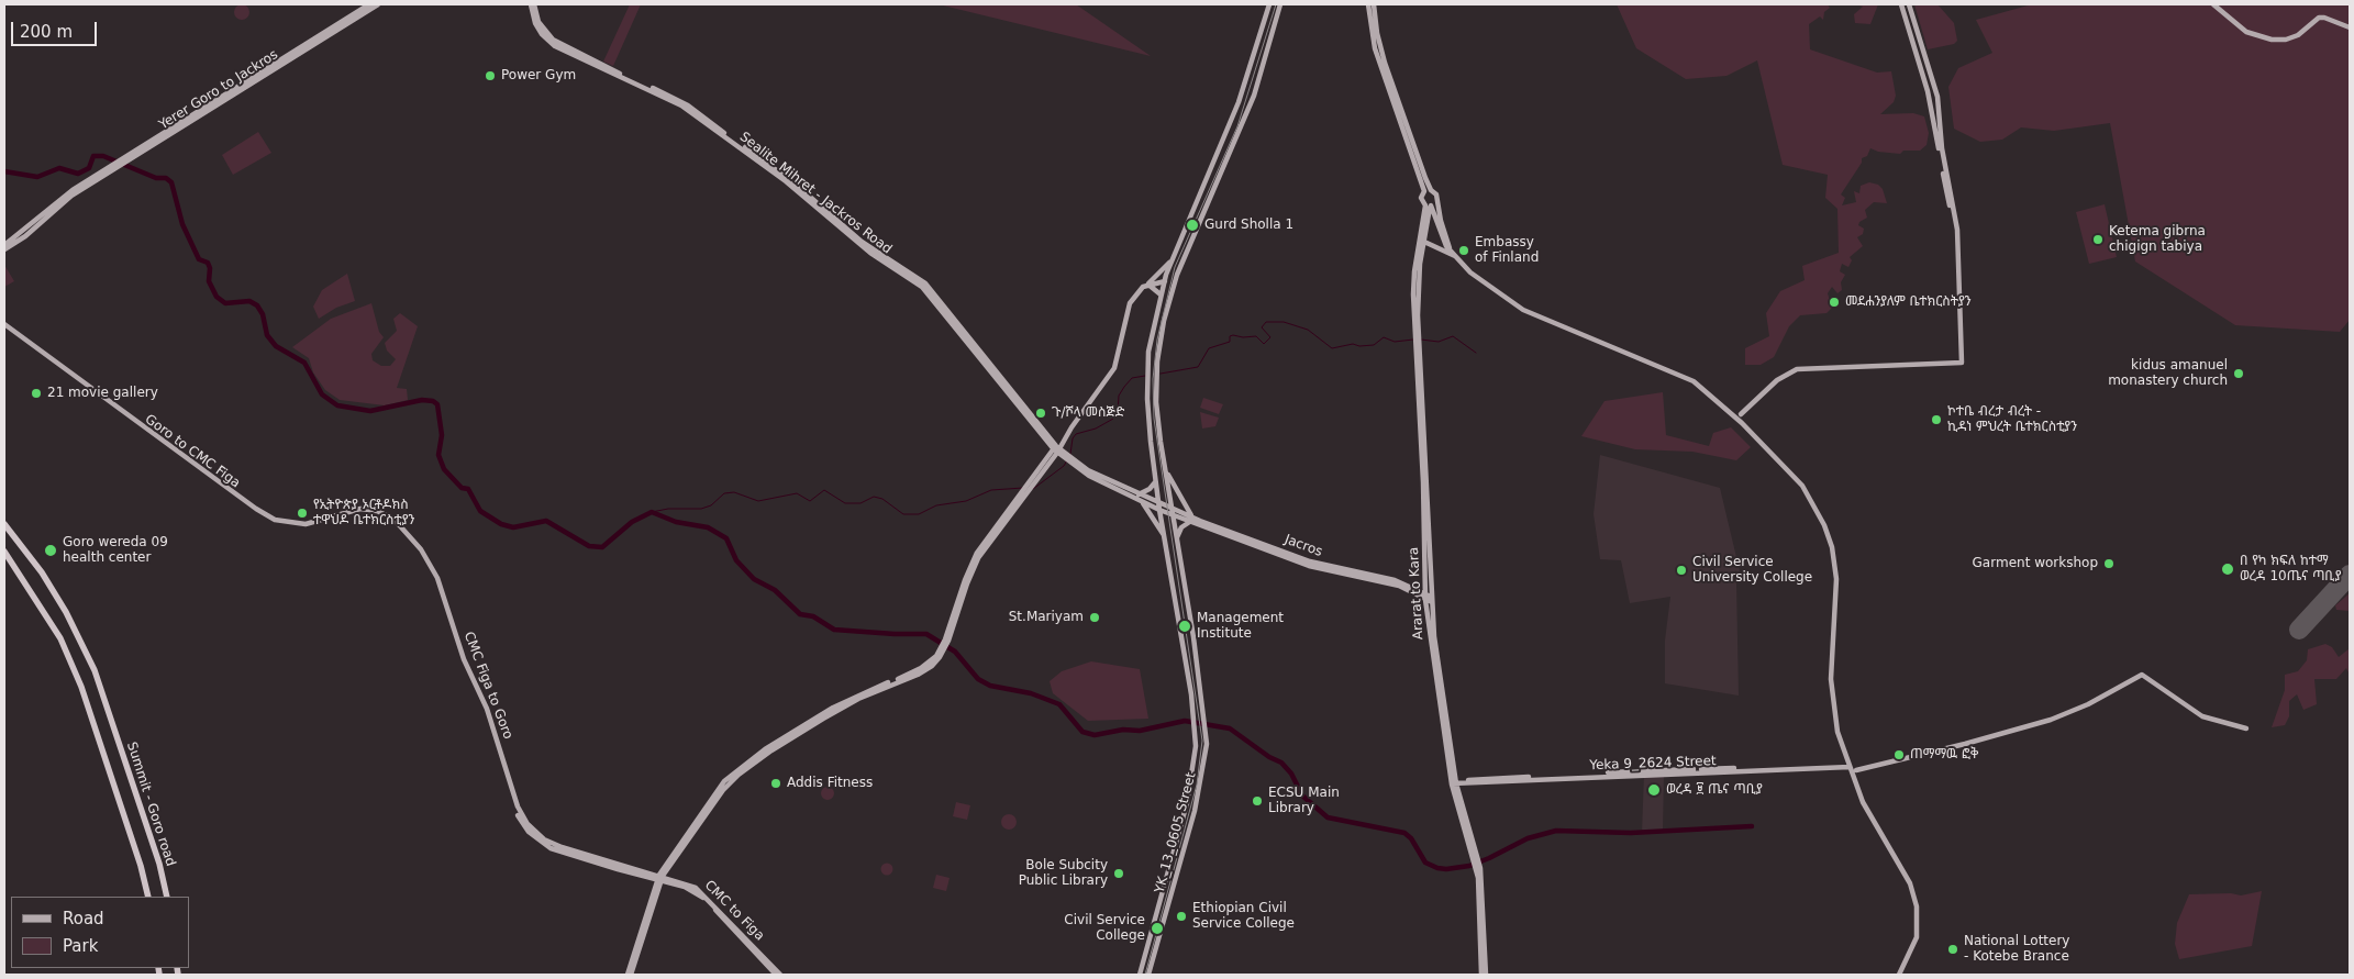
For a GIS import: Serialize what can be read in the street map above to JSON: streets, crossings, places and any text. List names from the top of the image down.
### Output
{
  "streets": {
    "highway": ["Summit - Goro road"],
    "main road": [
      "Yerer Goro to Jackros",
      "Sealite Mihret - Jackros Road",
      "Goro to CMC Figa",
      "Jacros",
      "Ararat to Kara",
      "CMC Figa to Goro",
      "Yeka 9_2624 Street",
      "YK_13_0605 Street",
      "CMC to Figa"
    ]
  },
  "crossings": [
    ["Goro to CMC Figa", "CMC Figa to Goro"],
    ["Jacros", "Ararat to Kara"],
    ["Jacros", "YK_13_0605 Street"],
    ["Ararat to Kara", "Yeka 9_2624 Street"],
    ["CMC Figa to Goro", "CMC to Figa"]
  ],
  "places": [
    "Power Gym",
    "Gurd Sholla 1",
    "Ketema gibrna chigign tabiya",
    "Embassy of Finland",
    "መደሐንያለም ቤተክርስትያን",
    "kidus amanuel monastery church",
    "21 movie gallery",
    "ጉ/ሾላ መስጅድ",
    "ኮተቤ ብረታ ብረት - ኪዳነ ምህረት ቤተክርስቲያን",
    "የኢትዮጵያ ኦርቶዶክስ ተዋህዶ ቤተክርስቲያን",
    "Goro wereda 09 health center",
    "Garment workshop",
    "በ የካ ክፍለ ከተማ ወረዳ 10ጤና ጣቢያ",
    "Civil Service University College",
    "St.Mariyam",
    "Management Institute",
    "ጠማማዉ ፎቅ",
    "Addis Fitness",
    "ወረዳ ፱ ጤና ጣቢያ",
    "ECSU Main Library",
    "Bole Subcity Public Library",
    "Ethiopian Civil Service College",
    "Civil Service College",
    "National Lottery - Kotebe Brance"
  ],
  "legend": ["Road", "Park"],
  "scale_bar": "200 m"
}
